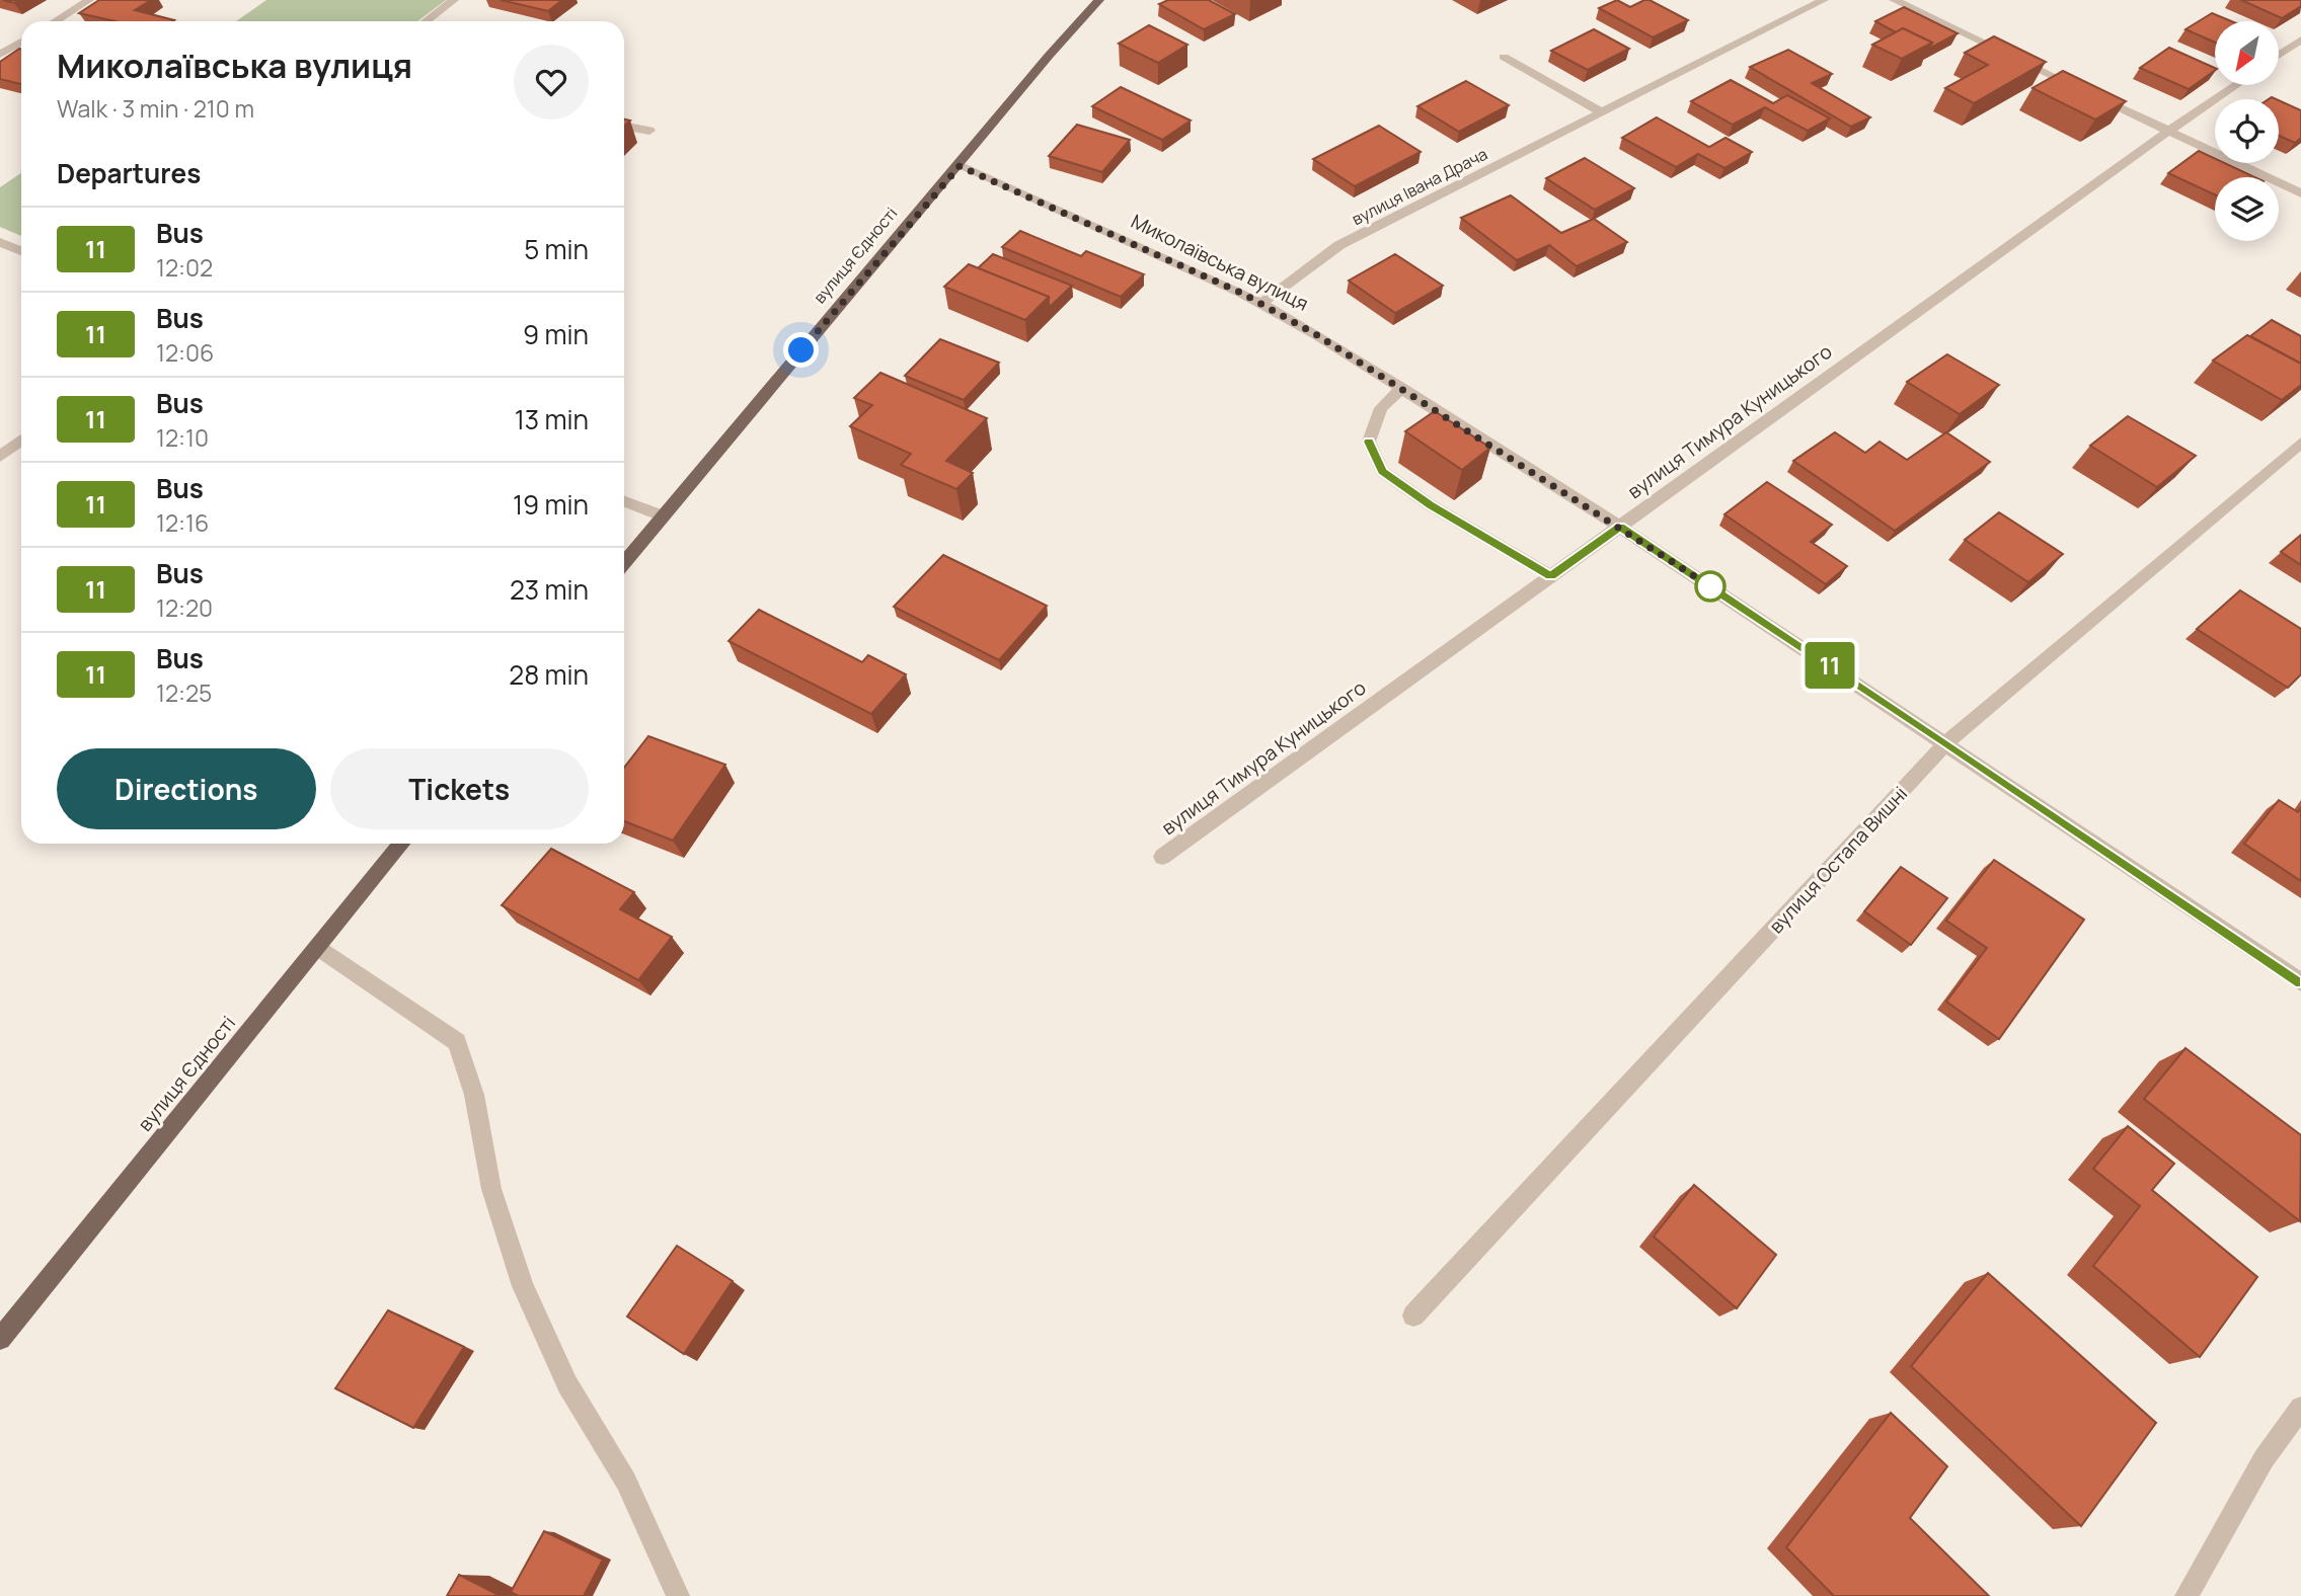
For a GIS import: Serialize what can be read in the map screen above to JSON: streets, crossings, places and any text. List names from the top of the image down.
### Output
{
  "streets": {
    "main road": ["вулиця Єдності"],
    "street": [
      "вулиця Івана Драча",
      "Миколаївська вулиця",
      "вулиця Тимура Куницького",
      "вулиця Остапа Вишні"
    ]
  },
  "crossings": [
    ["вулиця Івана Драча", "Миколаївська вулиця"],
    ["вулиця Єдності", "Миколаївська вулиця"],
    ["Миколаївська вулиця", "вулиця Тимура Куницького"],
    ["Миколаївська вулиця", "вулиця Остапа Вишні"]
  ],
  "lines": ["bus line 11"],
  "north": "bottom left",
  "page": {
    "on_map": "11",
    "heading": [
      ["Миколаївська вулиця", "Walk · 3 min · 210 m"],
      "Departures"
    ],
    "list": [
      {
        "mark": "11",
        "name": "Bus",
        "note": "12:02",
        "value": "5 min"
      },
      {
        "mark": "11",
        "name": "Bus",
        "note": "12:06",
        "value": "9 min"
      },
      {
        "mark": "11",
        "name": "Bus",
        "note": "12:10",
        "value": "13 min"
      },
      {
        "mark": "11",
        "name": "Bus",
        "note": "12:16",
        "value": "19 min"
      },
      {
        "mark": "11",
        "name": "Bus",
        "note": "12:20",
        "value": "23 min"
      },
      {
        "mark": "11",
        "name": "Bus",
        "note": "12:25",
        "value": "28 min"
      }
    ],
    "buttons": ["Directions", "Tickets"]
  }
}
